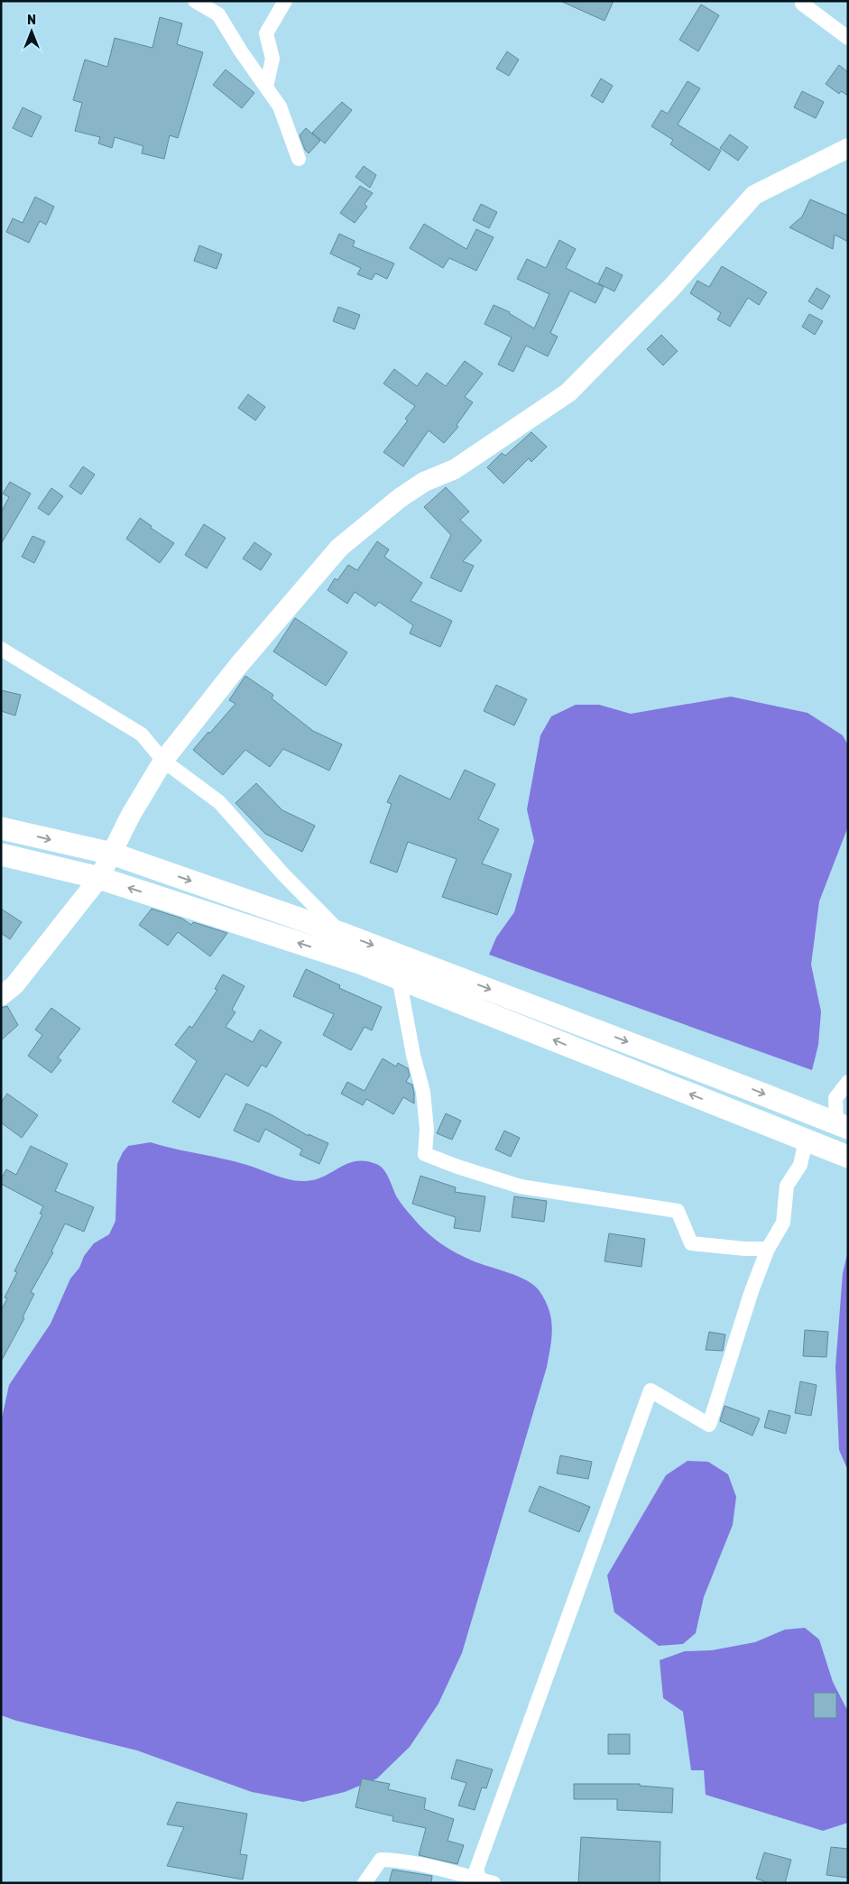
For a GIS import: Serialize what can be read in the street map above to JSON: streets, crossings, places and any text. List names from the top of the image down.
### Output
{
  "north": "top"
}
